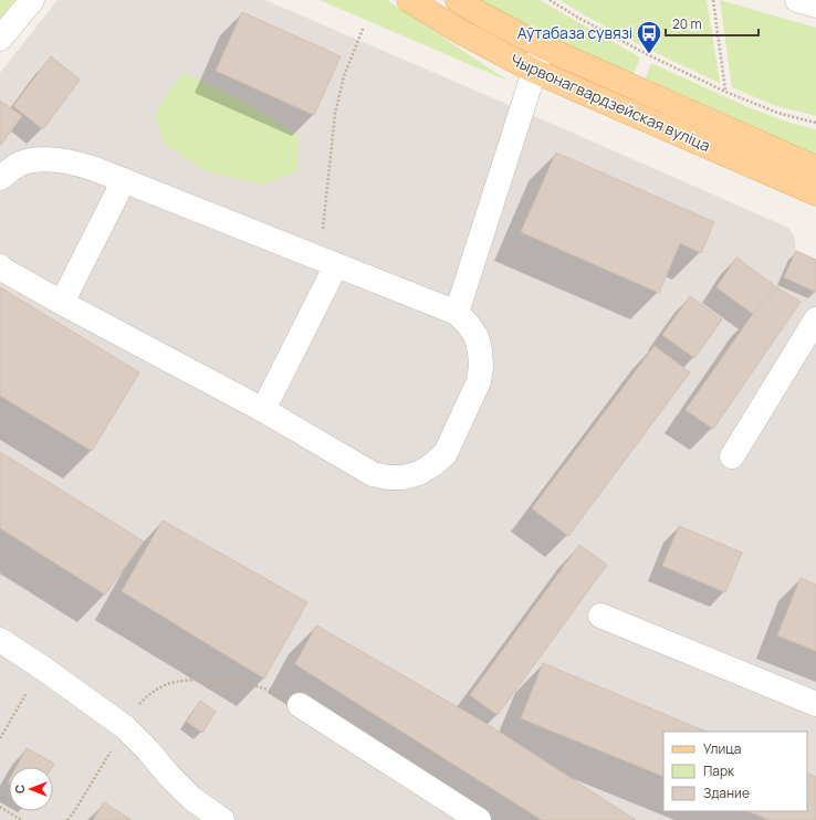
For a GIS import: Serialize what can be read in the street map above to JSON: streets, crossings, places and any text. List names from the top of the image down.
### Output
{
  "streets": {
    "main road": ["Чырвонагвардзейская вуліца"]
  },
  "places": {
    "bus stop": ["Аўтабаза сувязі"]
  },
  "legend": ["Улица", "Парк", "Здание"],
  "scale_bar": "20 m",
  "north": "left"
}
